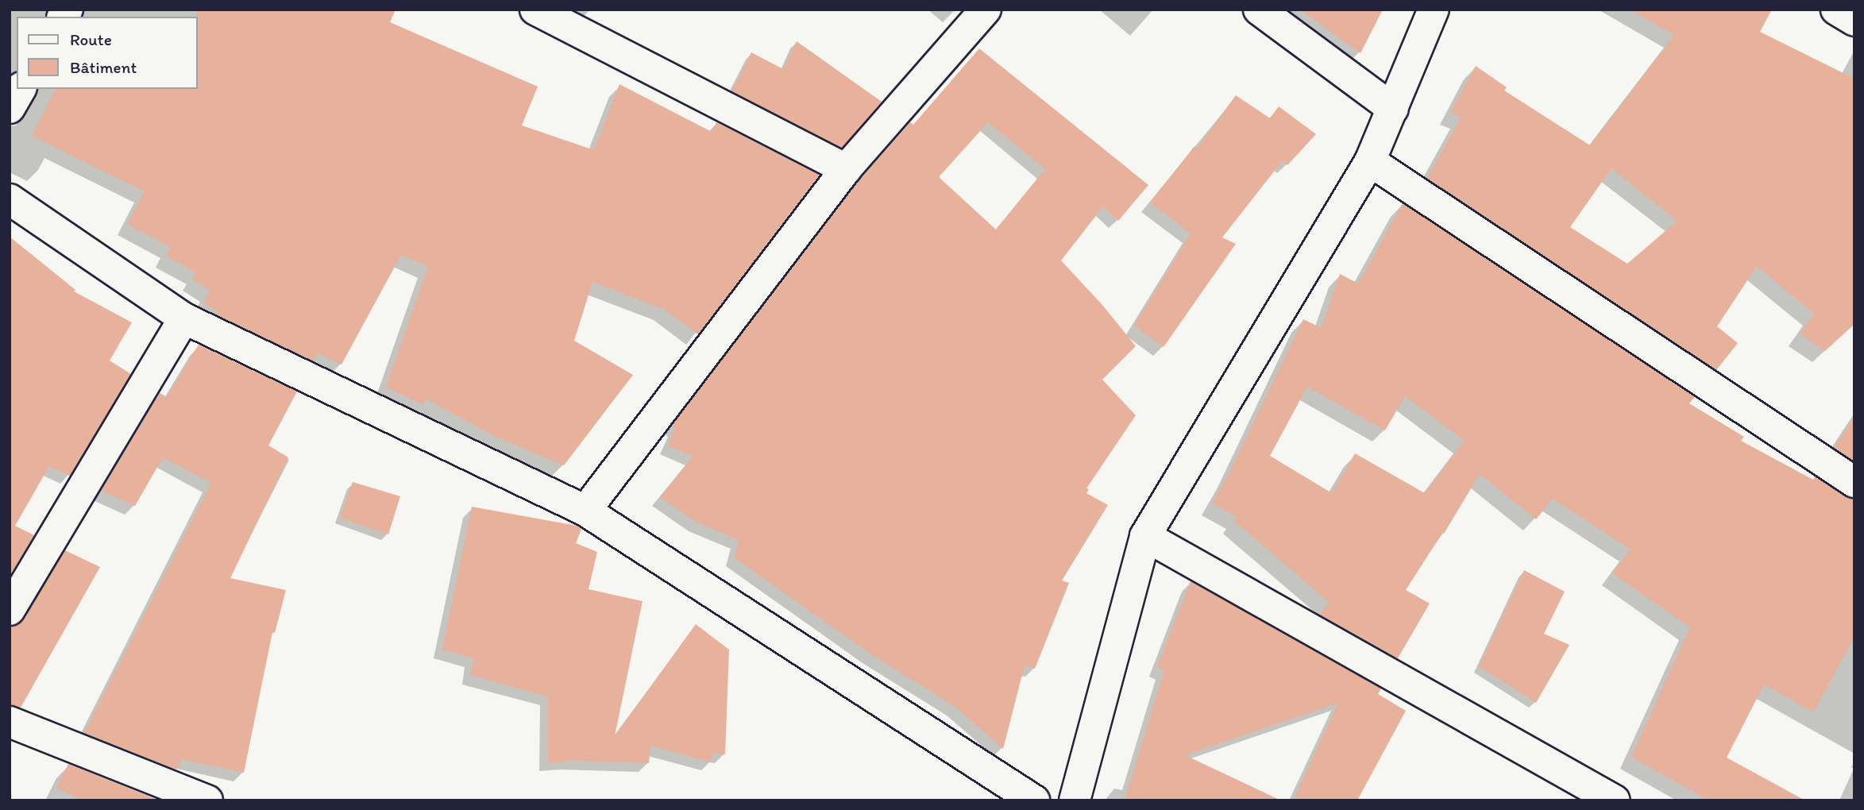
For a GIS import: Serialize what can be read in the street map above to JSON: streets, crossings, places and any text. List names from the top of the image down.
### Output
{
  "legend": ["Route", "Bâtiment"]
}
